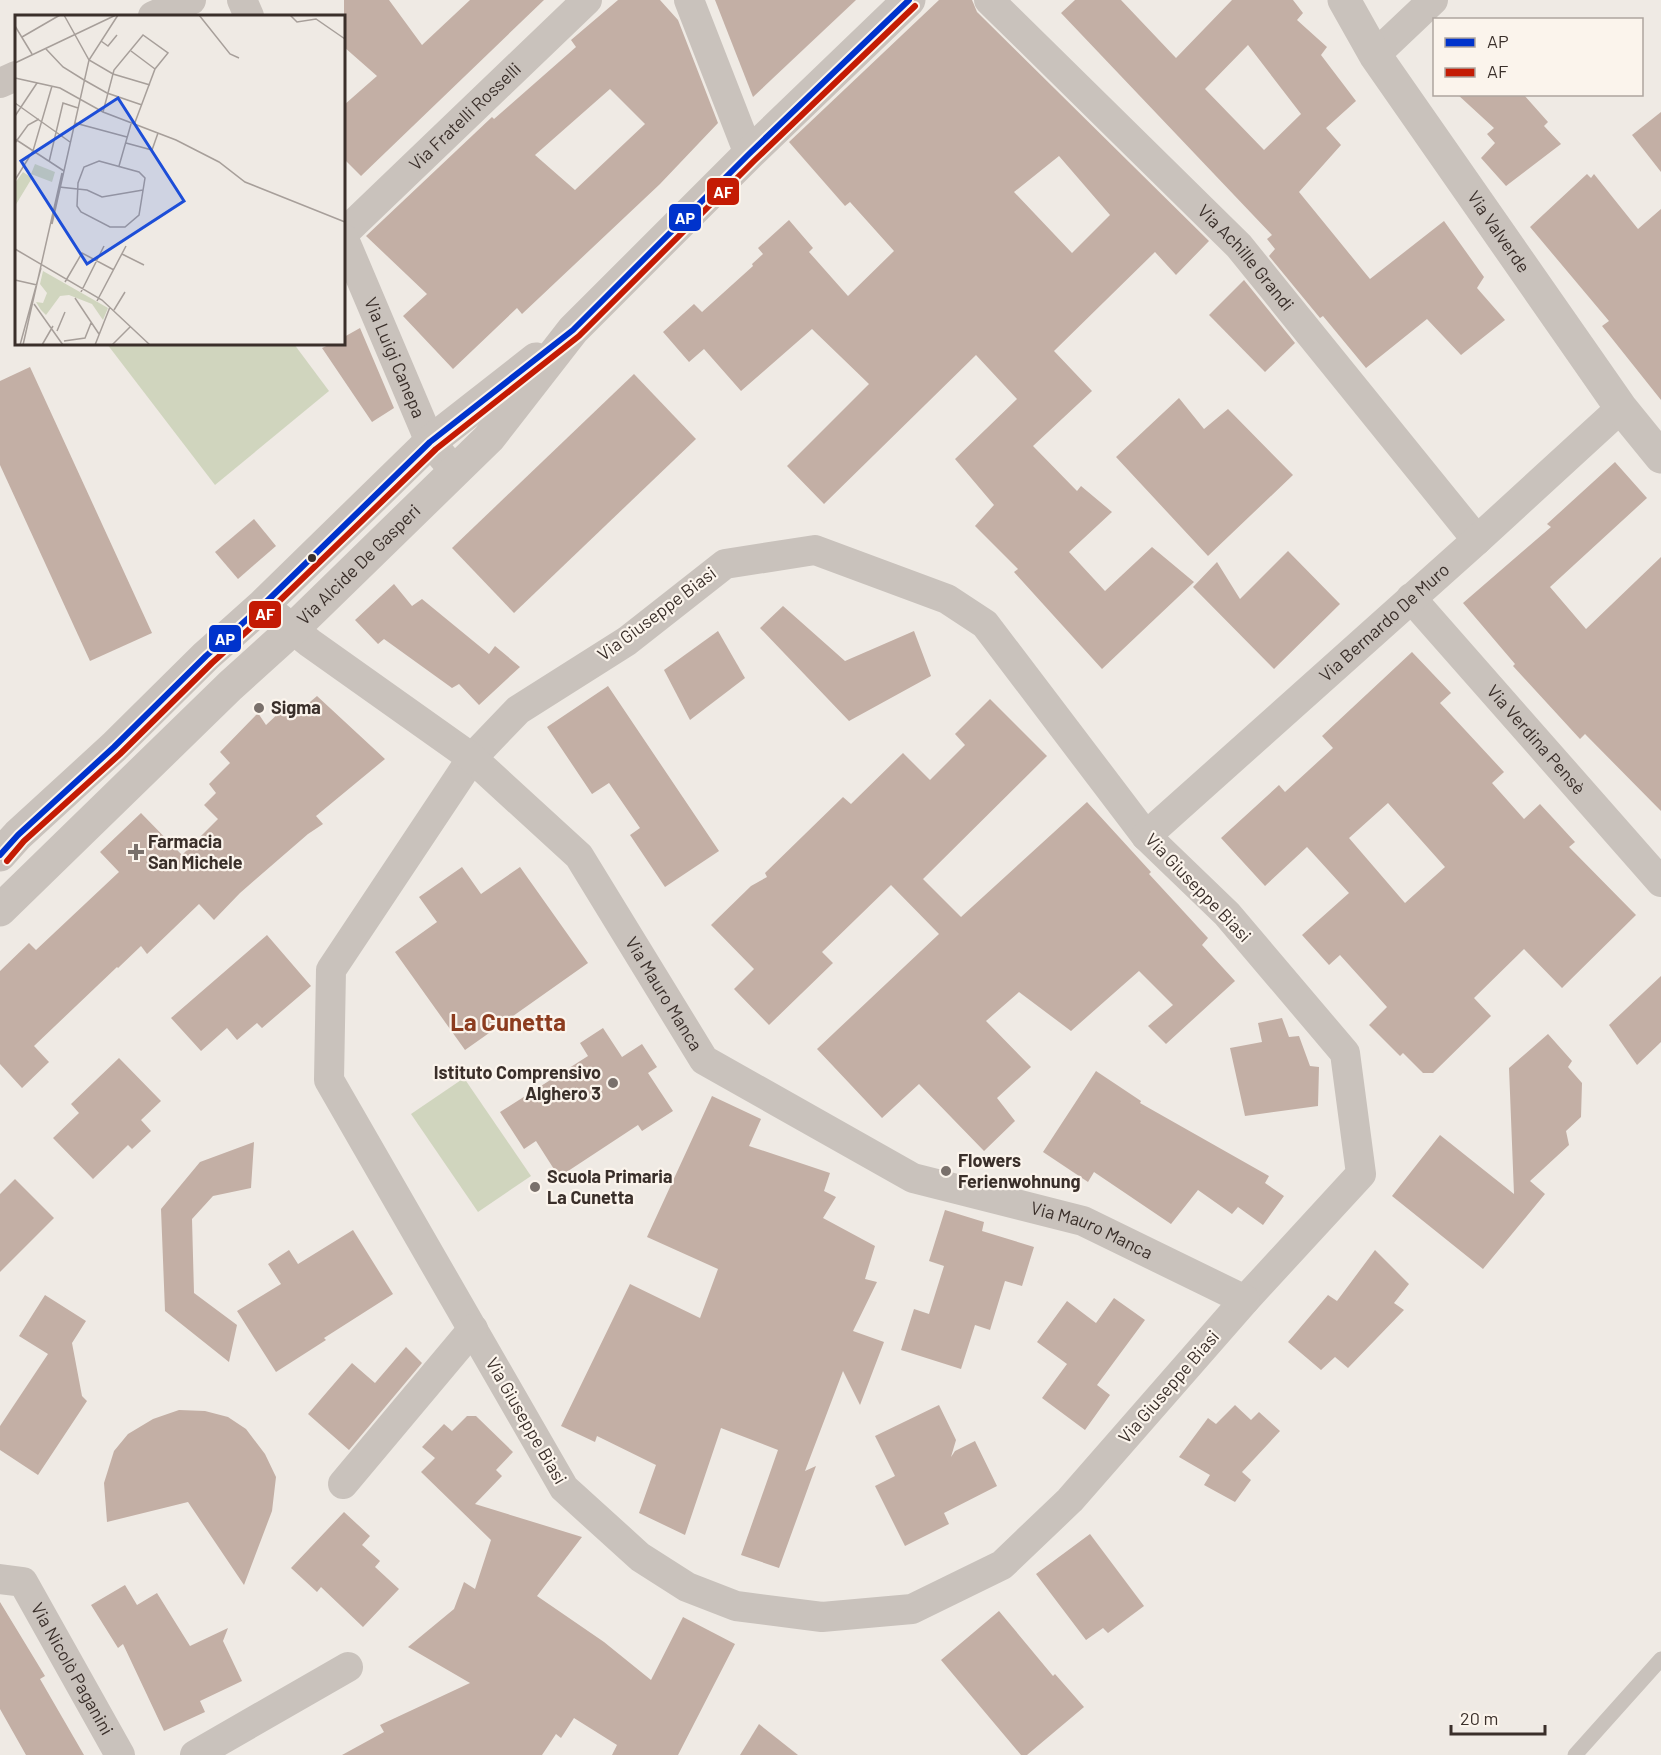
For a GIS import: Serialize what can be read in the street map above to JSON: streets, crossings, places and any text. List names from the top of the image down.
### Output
{
  "streets": {
    "street": [
      "Via Fratelli Rosselli",
      "Via Valverde",
      "Via Achille Grandi",
      "Via Luigi Canepa",
      "Via Alcide De Gasperi",
      "Via Giuseppe Biasi",
      "Via Bernardo De Muro",
      "Via Verdina Pensè",
      "Via Mauro Manca",
      "Via Nicolò Paganini"
    ]
  },
  "crossings": [
    ["Via Valverde", "Via Bernardo De Muro"],
    ["Via Achille Grandi", "Via Bernardo De Muro"],
    ["Via Luigi Canepa", "Via Alcide De Gasperi"],
    ["Via Alcide De Gasperi", "Via Mauro Manca"],
    ["Via Giuseppe Biasi", "Via Bernardo De Muro"],
    ["Via Giuseppe Biasi", "Via Mauro Manca"],
    ["Via Bernardo De Muro", "Via Verdina Pensè"]
  ],
  "districts": ["La Cunetta"],
  "places": {
    "other": [
      "Sigma",
      "Istituto Comprensivo Alghero 3",
      "Flowers Ferienwohnung",
      "Scuola Primaria La Cunetta"
    ],
    "health": ["Farmacia San Michele"]
  },
  "lines": ["transit line AP", "transit line AF"],
  "legend": ["AP", "AF"],
  "scale_bar": "20 m"
}
